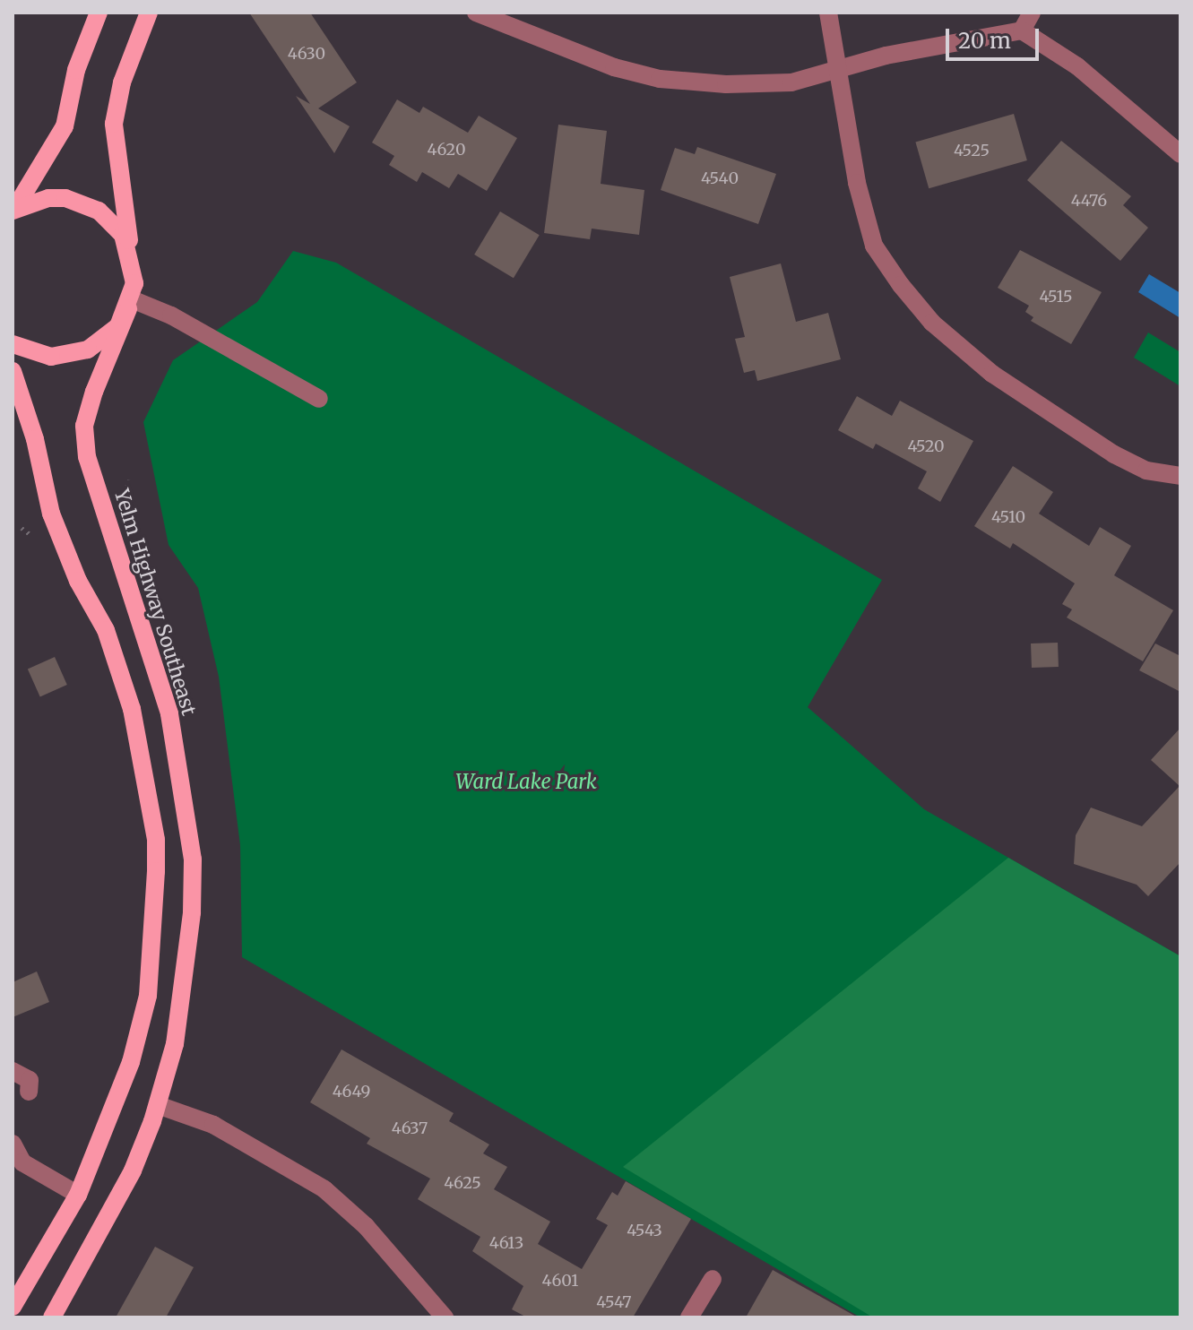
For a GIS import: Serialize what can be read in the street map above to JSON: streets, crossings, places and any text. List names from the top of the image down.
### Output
{
  "streets": {
    "main road": ["Yelm Highway Southeast"]
  },
  "parks": ["Ward Lake Park"],
  "house_numbers": [
    "4630",
    "4620",
    "4525",
    "4540",
    "4476",
    "4515",
    "4520",
    "4510",
    "4649",
    "4637",
    "4625",
    "4543",
    "4613",
    "4601",
    "4547"
  ],
  "scale_bar": "20 m"
}
